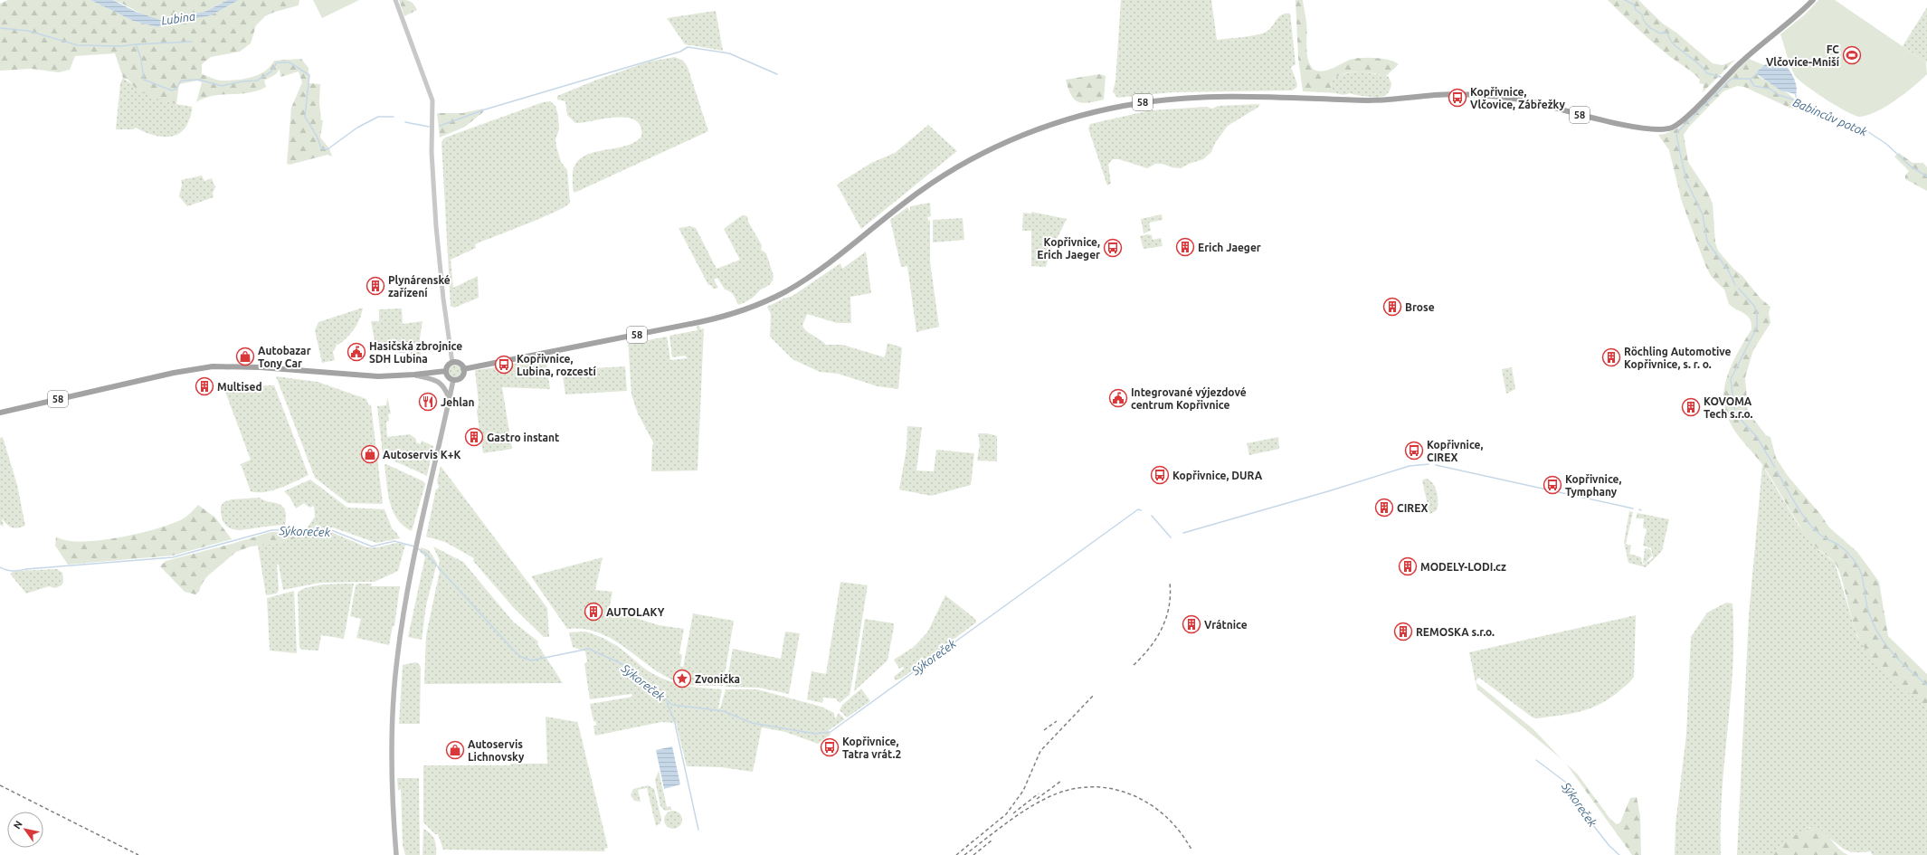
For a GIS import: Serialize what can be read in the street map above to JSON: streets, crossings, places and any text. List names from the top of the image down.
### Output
{
  "streets": {
    "main road": ["58"]
  },
  "water": ["Lubina", "Babincův potok", "Sýkoreček"],
  "places": {
    "sports": ["FC Vlčovice-Mniší"],
    "bus stop": [
      "Kopřivnice, Vlčovice, Zábřežky",
      "Kopřivnice, Erich Jaeger",
      "Kopřivnice, Lubina, rozcestí",
      "Kopřivnice, CIREX",
      "Kopřivnice, DURA",
      "Kopřivnice, Tymphany",
      "Kopřivnice, Tatra vrát.2"
    ],
    "building": [
      "Erich Jaeger",
      "Plynárenské zařízení",
      "Brose",
      "Röchling Automotive Kopřivnice, s. r. o.",
      "Multised",
      "KOVOMA Tech s.r.o.",
      "Gastro instant",
      "CIREX",
      "MODELY-LODI.cz",
      "AUTOLAKY",
      "Vrátnice",
      "REMOSKA s.r.o."
    ],
    "public building": ["Hasičská zbrojnice SDH Lubina", "Integrované výjezdové centrum Kopřivnice"],
    "shop": ["Autobazar Tony Car", "Autoservis K+K", "Autoservis Lichnovsky"],
    "restaurant": ["Jehlan"],
    "place": ["Zvonička"]
  },
  "north": "top left"
}
